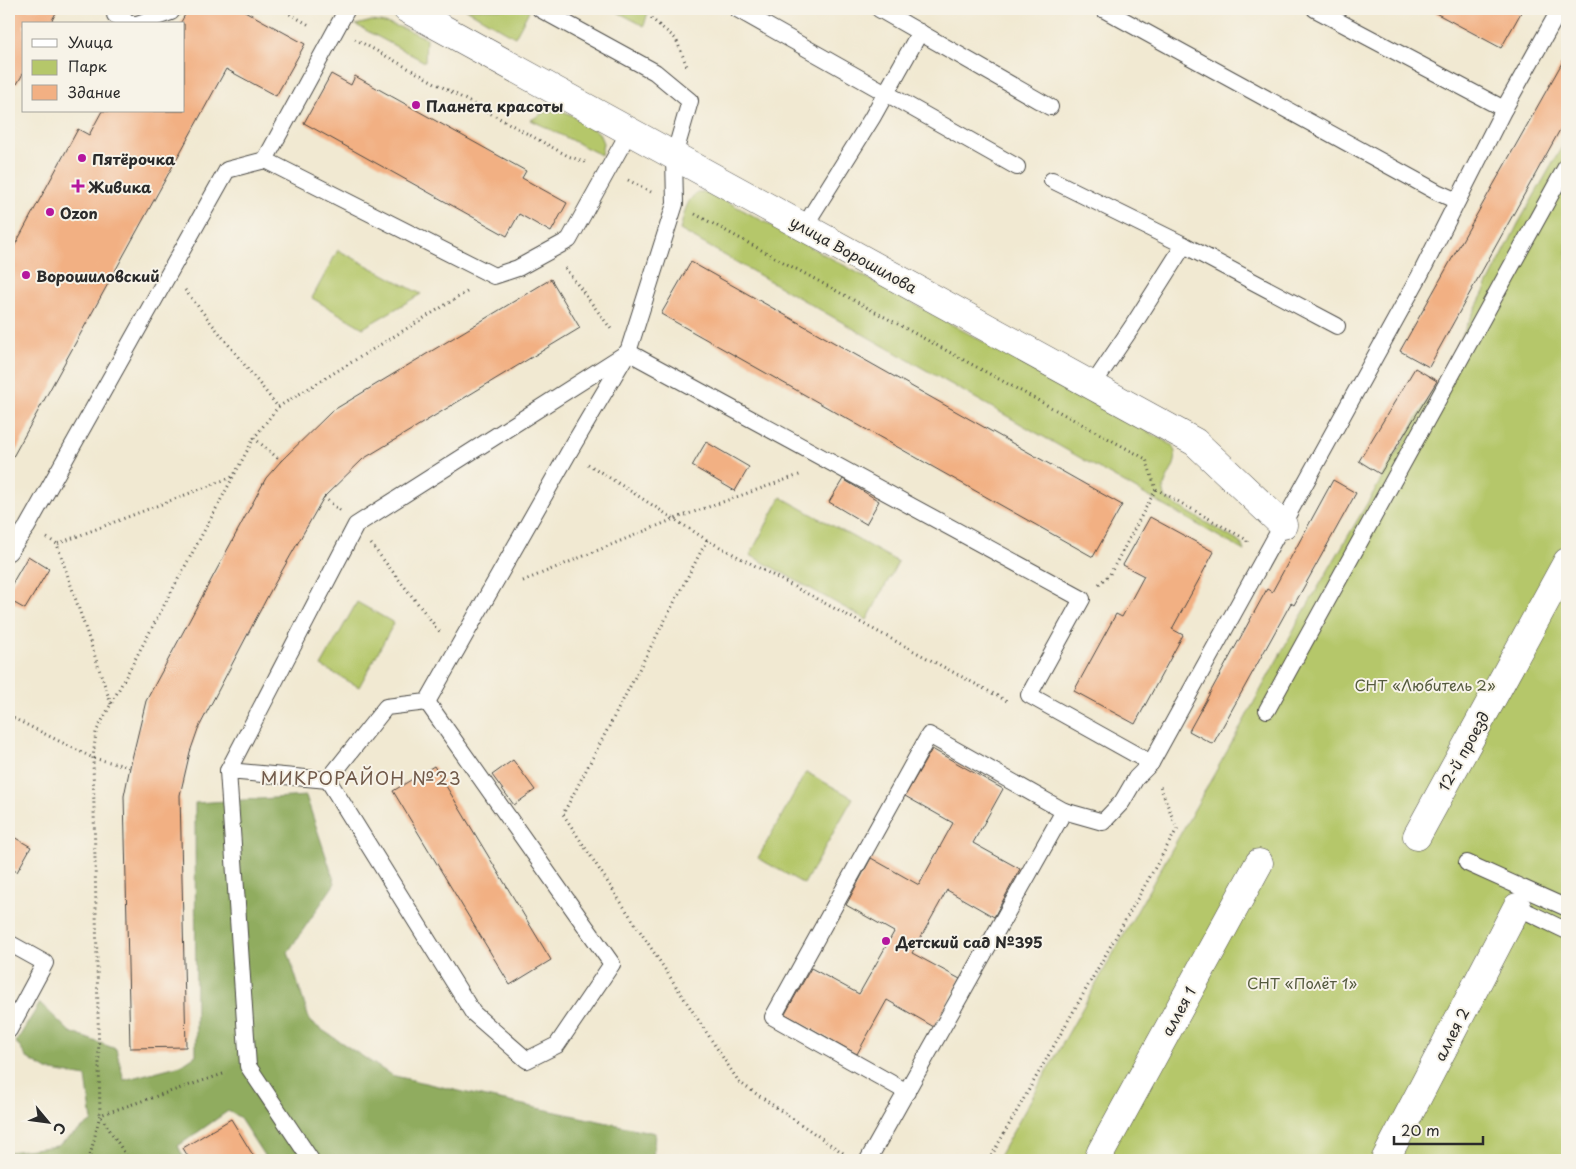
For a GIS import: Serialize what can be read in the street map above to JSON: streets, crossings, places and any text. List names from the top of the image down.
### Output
{
  "streets": {
    "street": [
      "улица Ворошилова",
      "12-й проезд",
      "аллея 1",
      "аллея 2"
    ]
  },
  "districts": ["МИКРОРАЙОН №23"],
  "parks": ["СНТ «Любитель 2»", "СНТ «Полёт 1»"],
  "places": {
    "other": [
      "Планета красоты",
      "Пятёрочка",
      "Ozon",
      "Ворошиловский",
      "Детский сад №395"
    ],
    "health": ["Живика"]
  },
  "legend": ["Улица", "Парк", "Здание"],
  "scale_bar": "20 m",
  "north": "bottom right"
}
